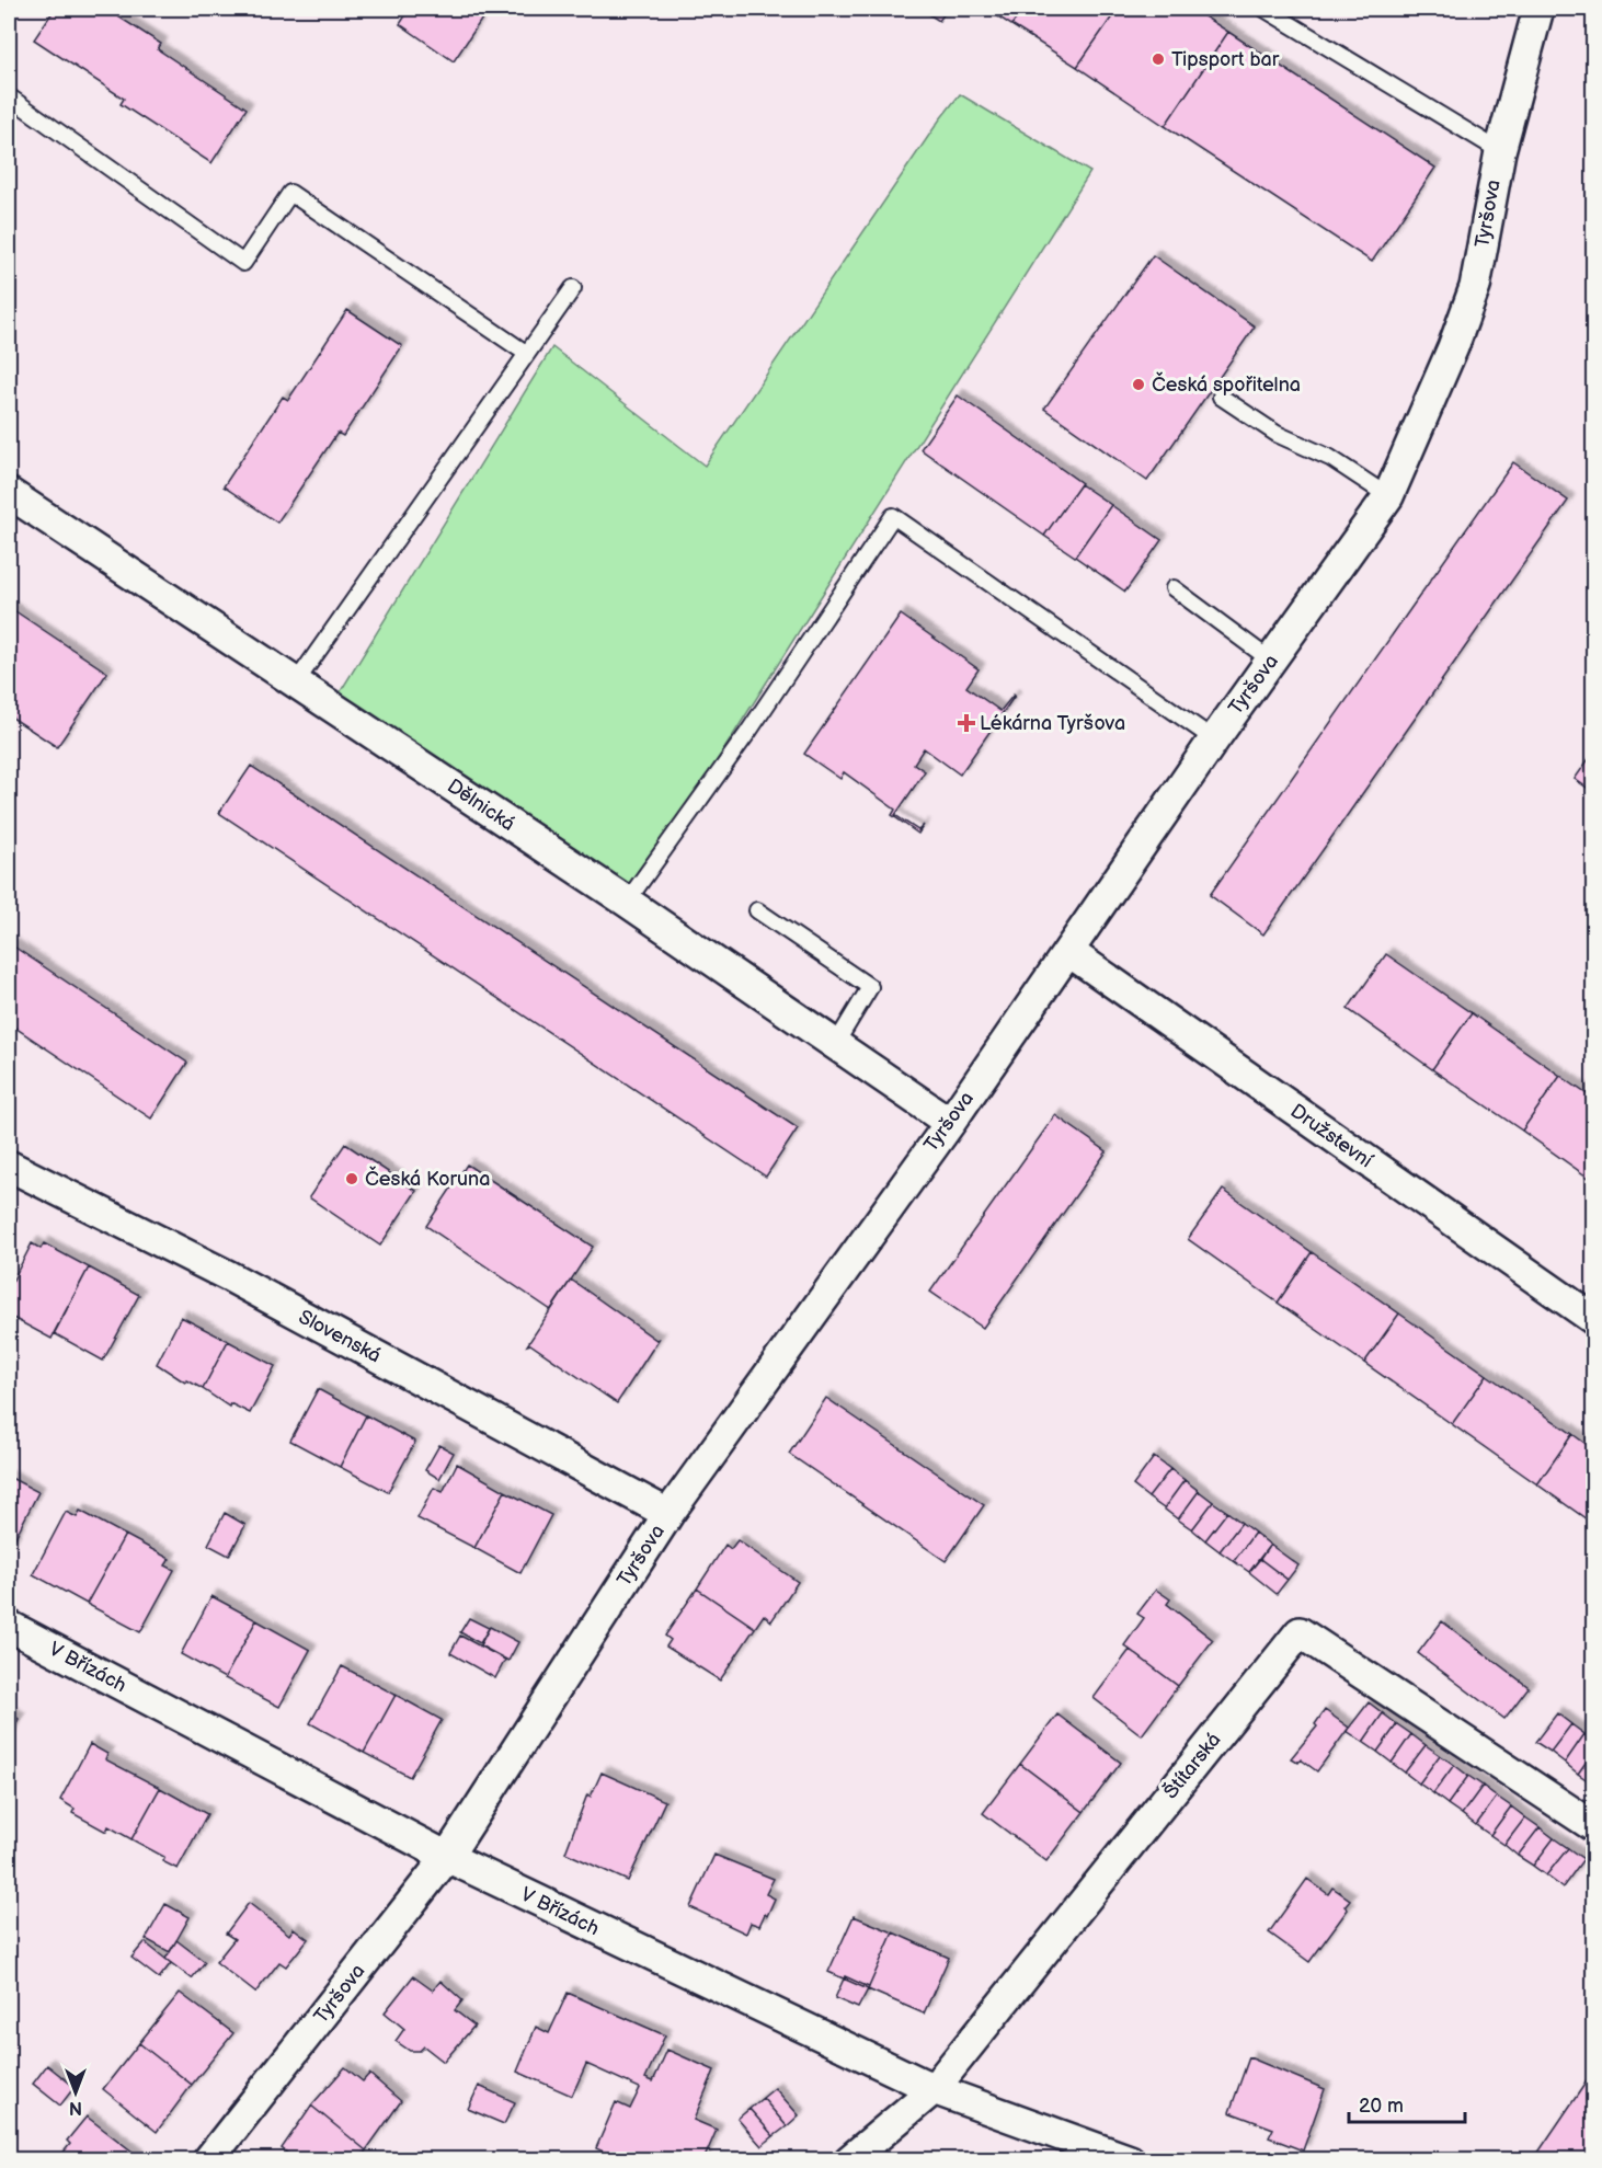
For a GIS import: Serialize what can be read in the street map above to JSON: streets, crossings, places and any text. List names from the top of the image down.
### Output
{
  "streets": {
    "street": [
      "Tyršova",
      "Dělnická",
      "Družstevní",
      "Slovenská",
      "V Břízách",
      "Štítarská"
    ]
  },
  "crossings": [
    ["Tyršova", "Dělnická"],
    ["Tyršova", "Družstevní"],
    ["Tyršova", "Slovenská"],
    ["Tyršova", "V Břízách"],
    ["V Břízách", "Štítarská"]
  ],
  "places": {
    "other": ["Tipsport bar", "Česká spořitelna", "Česká Koruna"],
    "health": ["Lékárna Tyršova"]
  },
  "scale_bar": "20 m",
  "north": "bottom"
}
